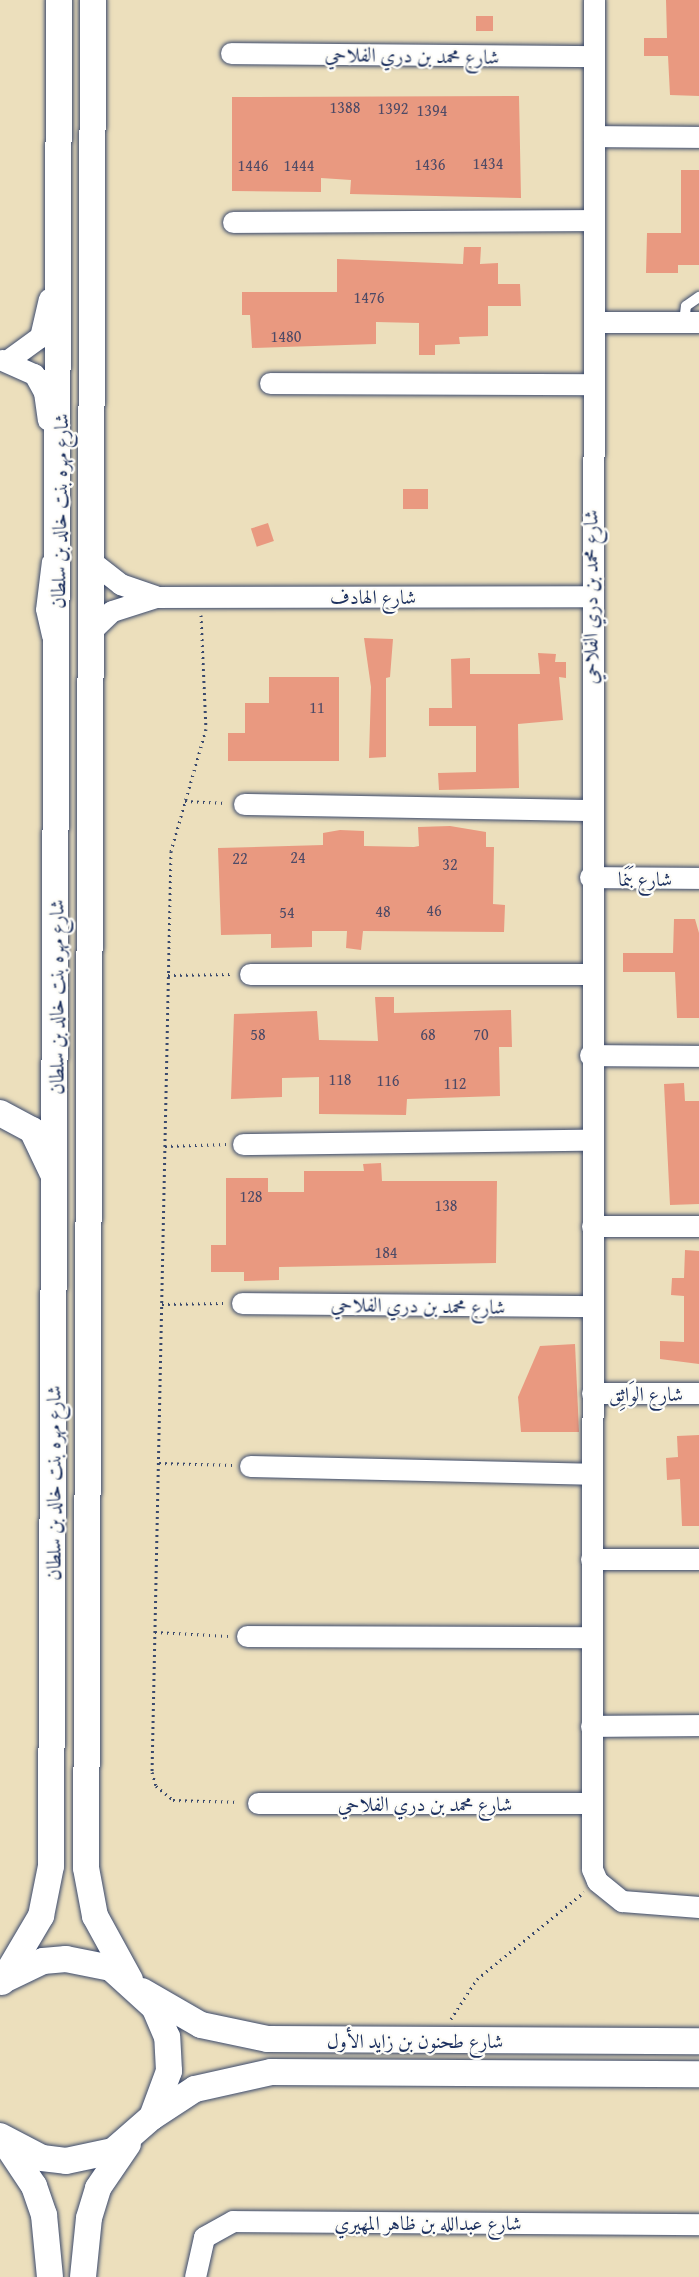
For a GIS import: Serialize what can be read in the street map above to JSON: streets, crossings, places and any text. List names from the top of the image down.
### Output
{
  "streets": {
    "street": [
      "شارع محمد بن دري الفلاحي",
      "شارع مهره بنت خالد بن سلطان",
      "شارع الهادف",
      "شارع بَنَما",
      "شارع الوَاثِق",
      "شارع طحنون بن زايد الأول",
      "شارع عبدالله بن ظاهر المهيري"
    ]
  },
  "crossings": [
    ["شارع محمد بن دري الفلاحي", "شارع الهادف"],
    ["شارع محمد بن دري الفلاحي", "شارع بَنَما"],
    ["شارع محمد بن دري الفلاحي", "شارع الوَاثِق"],
    ["شارع مهره بنت خالد بن سلطان", "شارع الهادف"],
    ["شارع مهره بنت خالد بن سلطان", "شارع طحنون بن زايد الأول"]
  ],
  "house_numbers": [
    "1388",
    "1392",
    "1394",
    "1434",
    "1436",
    "1446",
    "1444",
    "1476",
    "1480",
    "11",
    "24",
    "22",
    "32",
    "46",
    "48",
    "54",
    "58",
    "68",
    "70",
    "118",
    "116",
    "112",
    "128",
    "138",
    "184"
  ]
}
